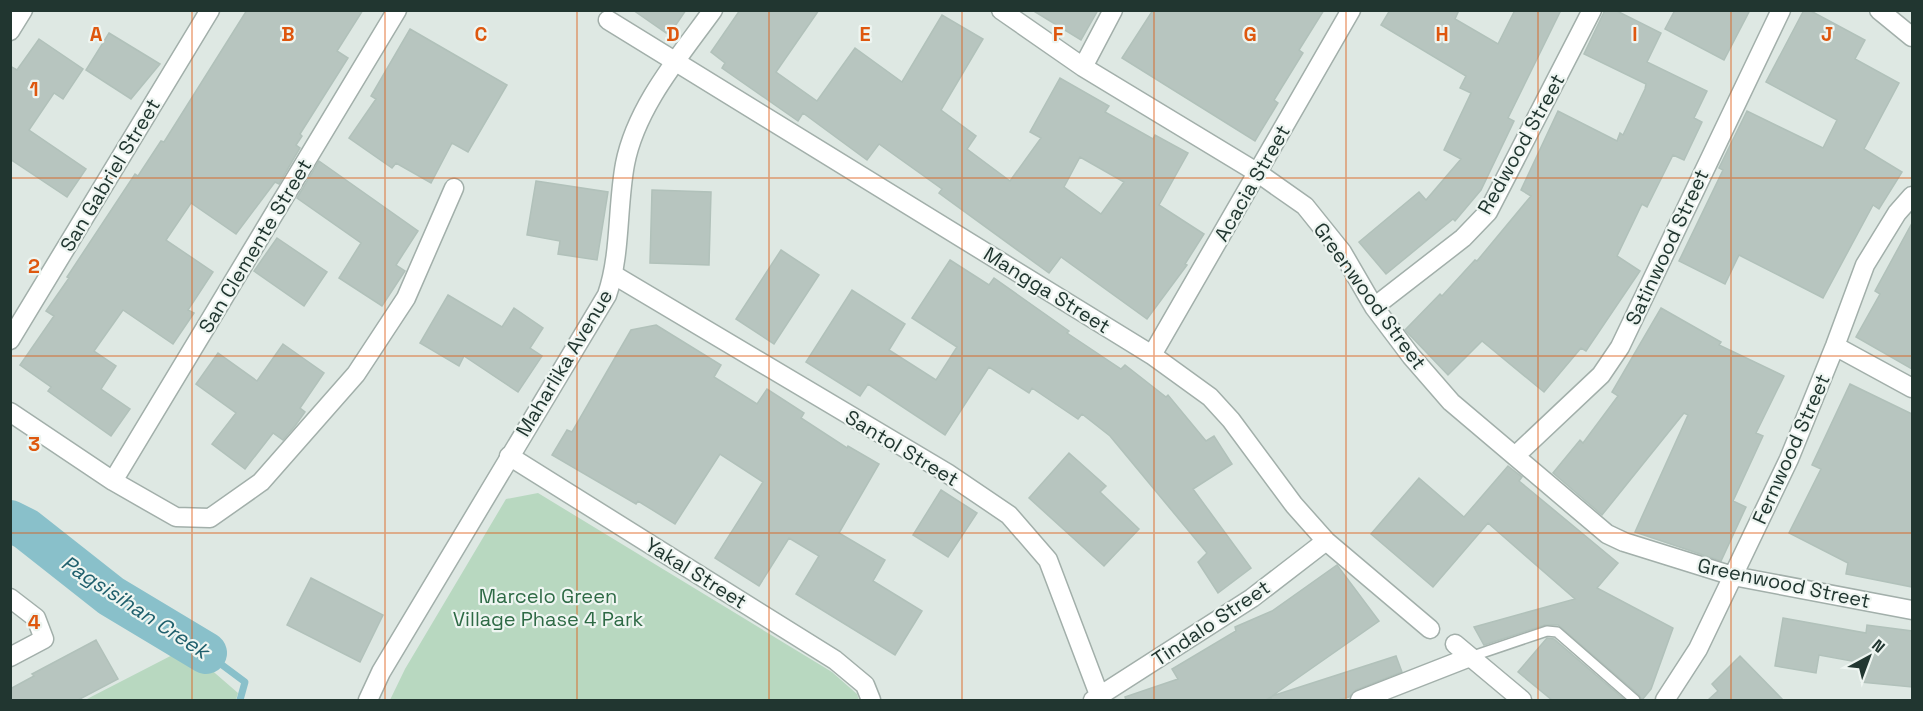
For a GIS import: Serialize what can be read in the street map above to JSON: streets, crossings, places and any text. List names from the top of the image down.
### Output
{
  "streets": {
    "street": [
      "Redwood Street",
      "San Gabriel Street",
      "Acacia Street",
      "San Clemente Street",
      "Satinwood Street",
      "Mangga Street",
      "Greenwood Street",
      "Maharlika Avenue",
      "Santol Street",
      "Fernwood Street",
      "Yakal Street",
      "Tindalo Street"
    ]
  },
  "crossings": [
    ["Redwood Street", "Greenwood Street"],
    ["Acacia Street", "Mangga Street"],
    ["Acacia Street", "Greenwood Street"],
    ["Satinwood Street", "Greenwood Street"],
    ["Mangga Street", "Maharlika Avenue"],
    ["Mangga Street", "Tindalo Street"],
    ["Greenwood Street", "Fernwood Street"],
    ["Maharlika Avenue", "Santol Street"],
    ["Maharlika Avenue", "Yakal Street"],
    ["Santol Street", "Tindalo Street"]
  ],
  "water": ["Pagsisihan Creek"],
  "parks": ["Marcelo Green Village Phase 4 Park"],
  "north": "top right",
  "grid": {
    "columns": [
      "A",
      "B",
      "C",
      "D",
      "E",
      "F",
      "G",
      "H",
      "I",
      "J"
    ],
    "rows": [
      "1",
      "2",
      "3",
      "4"
    ]
  }
}
